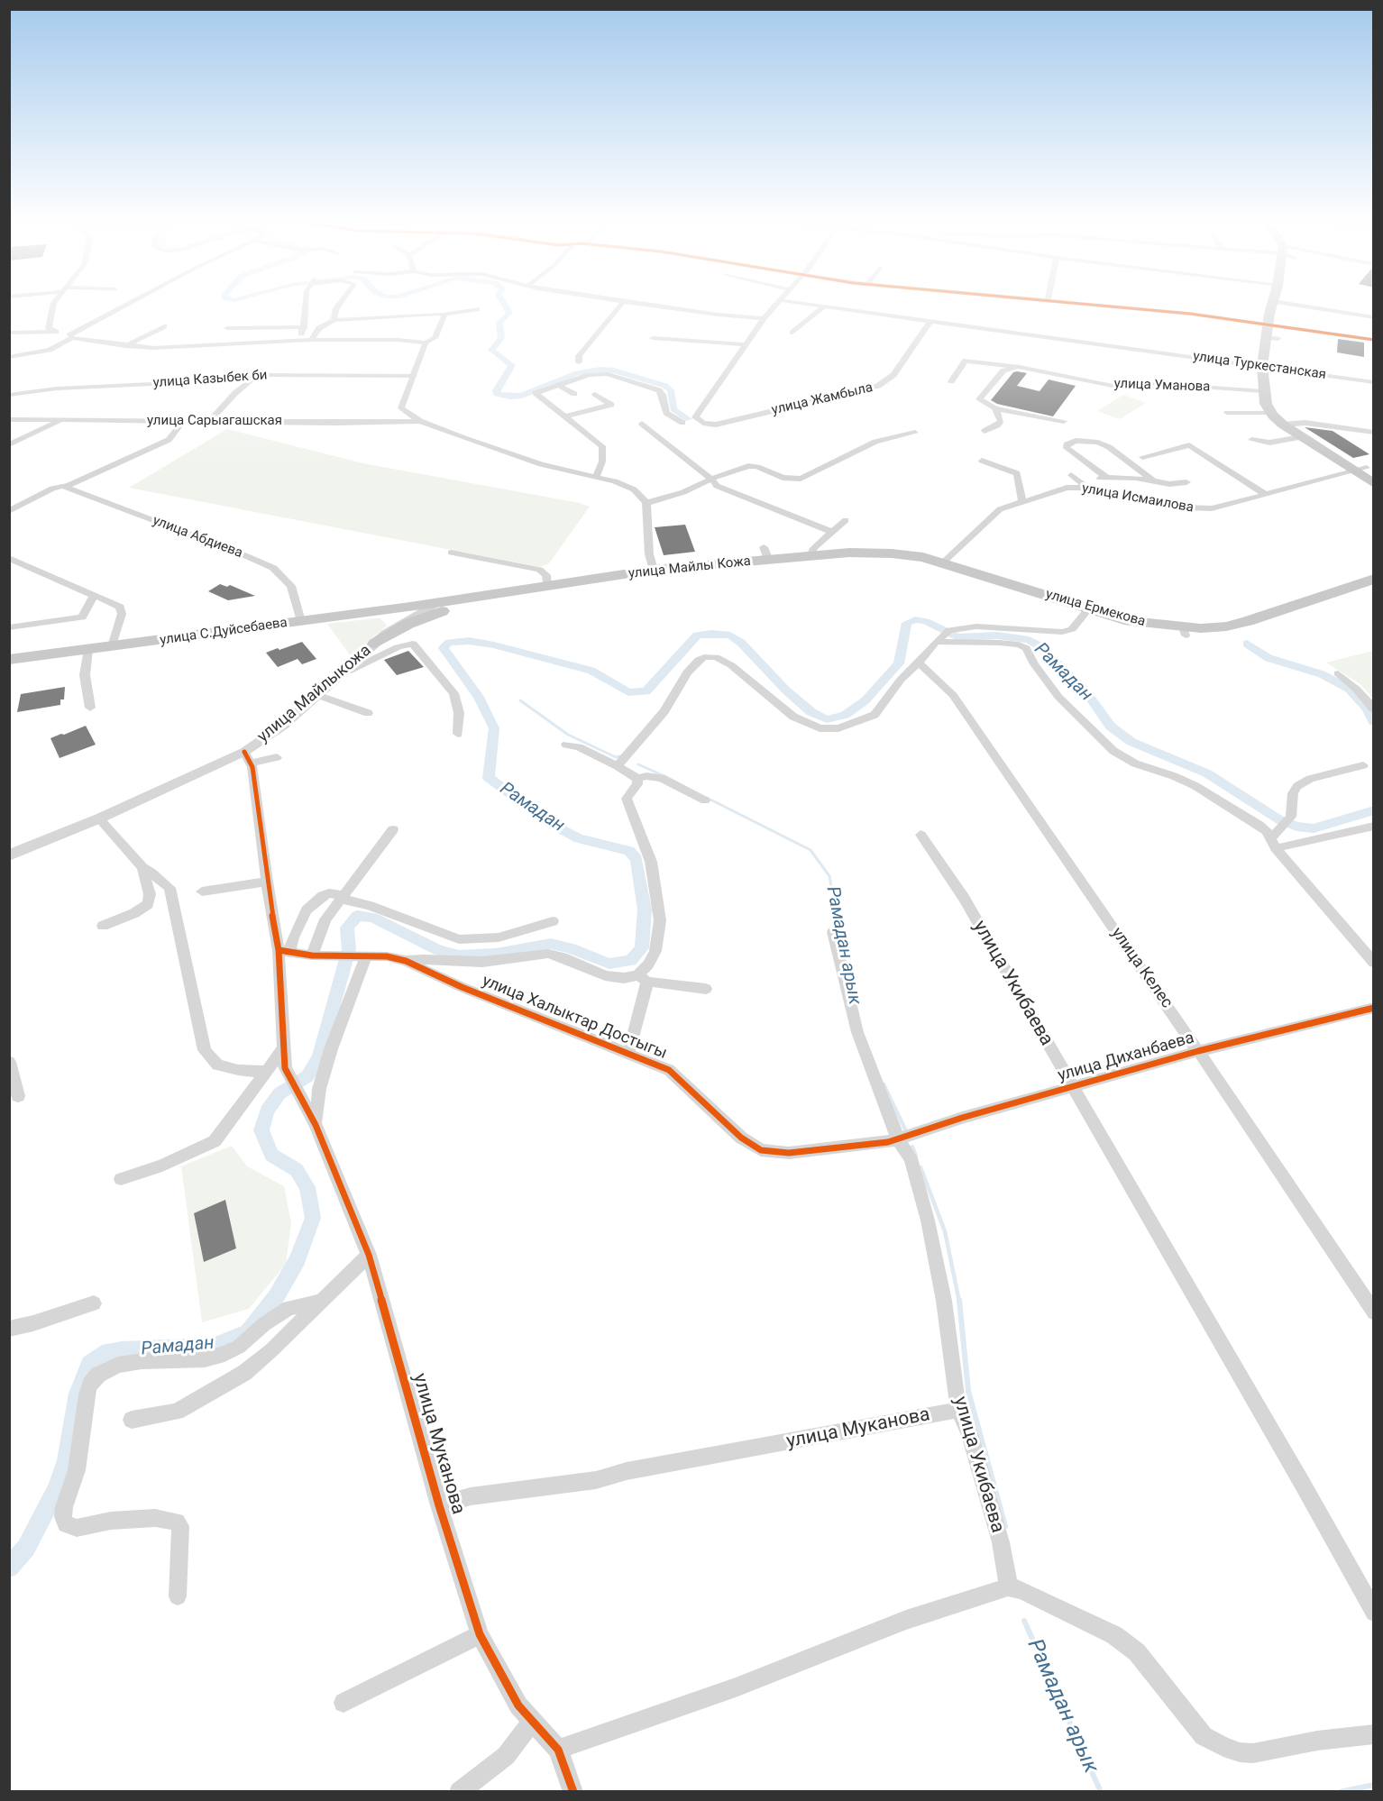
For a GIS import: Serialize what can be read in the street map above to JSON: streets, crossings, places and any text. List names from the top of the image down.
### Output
{
  "streets": {
    "main road": ["улица Майлы Кожа", "улица Ермекова", "улица С.Дуйсебаева"],
    "street": [
      "улица Туркестанская",
      "улица Казыбек би",
      "улица Уманова",
      "улица Жамбыла",
      "улица Сарыагашская",
      "улица Исмаилова",
      "улица Абдиева",
      "улица Майлыкожа",
      "улица Келес",
      "улица Укибаева",
      "улица Халыктар Достыгы",
      "улица Диханбаева",
      "улица Муканова"
    ]
  },
  "crossings": [
    ["улица Туркестанская", "улица Жамбыла"],
    ["улица Исмаилова", "улица Майлы Кожа"],
    ["улица Исмаилова", "улица Ермекова"],
    ["улица Абдиева", "улица С.Дуйсебаева"],
    ["улица Майлы Кожа", "улица Ермекова"],
    ["улица Майлы Кожа", "улица С.Дуйсебаева"],
    ["улица Майлы Кожа", "улица Майлыкожа"],
    ["улица С.Дуйсебаева", "улица Майлыкожа"],
    ["улица Келес", "улица Диханбаева"],
    ["улица Укибаева", "улица Халыктар Достыгы"],
    ["улица Укибаева", "улица Диханбаева"],
    ["улица Укибаева", "улица Муканова"],
    ["улица Халыктар Достыгы", "улица Диханбаева"]
  ],
  "water": ["Рамадан", "Рамадан арык"]
}
